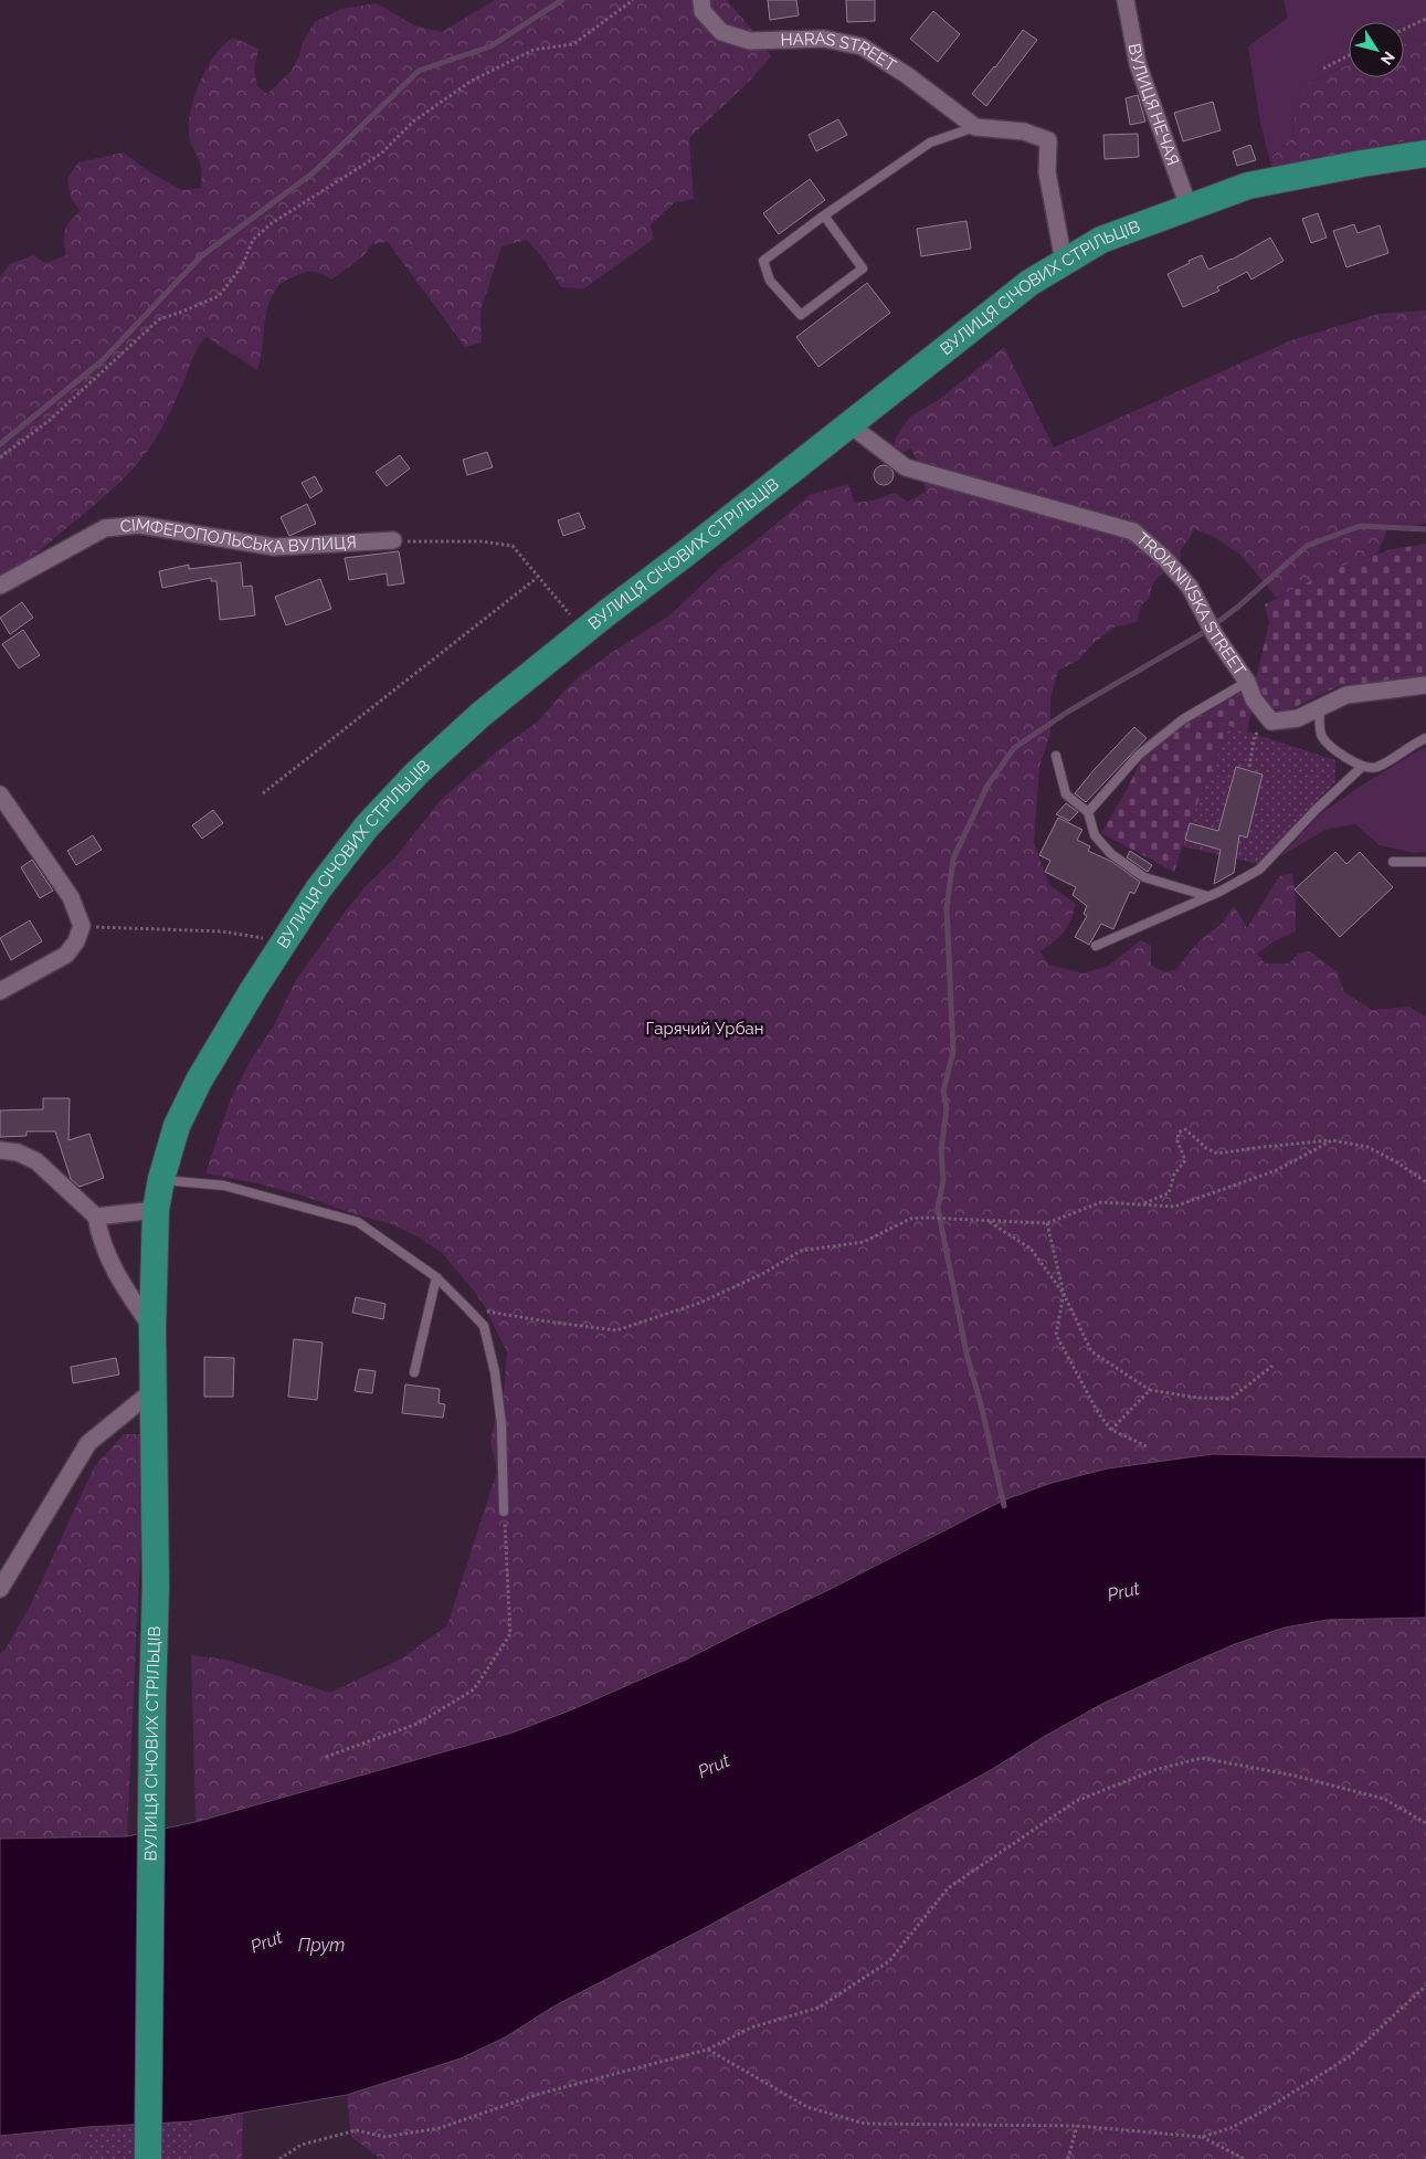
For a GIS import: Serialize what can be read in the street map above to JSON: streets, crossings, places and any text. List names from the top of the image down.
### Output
{
  "streets": {
    "main road": ["ВУЛИЦЯ СІЧОВИХ СТРІЛЬЦІВ"],
    "street": [
      "HARAS STREET",
      "ВУЛИЦЯ НЕЧАЯ",
      "СІМФЕРОПОЛЬСЬКА ВУЛИЦЯ",
      "TROIANIVSKA STREET"
    ]
  },
  "crossings": [
    ["ВУЛИЦЯ НЕЧАЯ", "ВУЛИЦЯ СІЧОВИХ СТРІЛЬЦІВ"],
    ["ВУЛИЦЯ СІЧОВИХ СТРІЛЬЦІВ", "TROIANIVSKA STREET"]
  ],
  "water": ["Prut", "Прут"],
  "parks": ["Гарячий Урбан"],
  "north": "bottom right"
}
